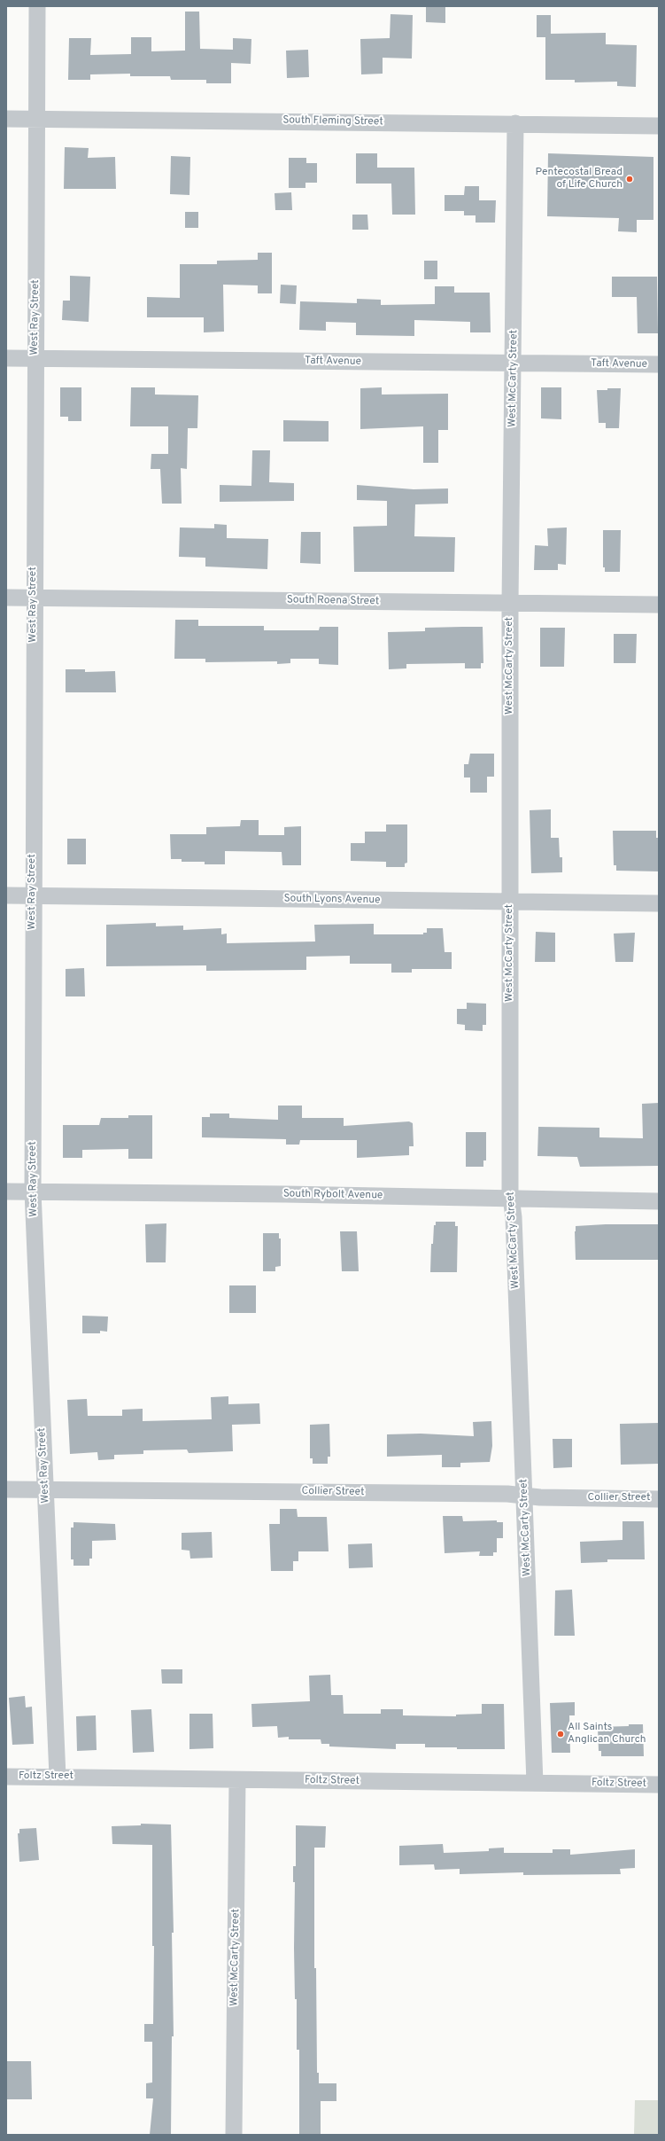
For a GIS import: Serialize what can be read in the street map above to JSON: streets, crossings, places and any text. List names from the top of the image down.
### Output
{
  "streets": {
    "street": [
      "South Fleming Street",
      "West Ray Street",
      "Taft Avenue",
      "West McCarty Street",
      "South Roena Street",
      "South Lyons Avenue",
      "South Rybolt Avenue",
      "Collier Street",
      "Foltz Street"
    ]
  },
  "crossings": [
    ["South Fleming Street", "West Ray Street"],
    ["South Fleming Street", "West McCarty Street"],
    ["West Ray Street", "Taft Avenue"],
    ["West Ray Street", "South Roena Street"],
    ["West Ray Street", "South Lyons Avenue"],
    ["West Ray Street", "South Rybolt Avenue"],
    ["West Ray Street", "Collier Street"],
    ["West Ray Street", "Foltz Street"],
    ["Taft Avenue", "West McCarty Street"],
    ["West McCarty Street", "South Roena Street"],
    ["West McCarty Street", "South Lyons Avenue"],
    ["West McCarty Street", "South Rybolt Avenue"],
    ["West McCarty Street", "Collier Street"],
    ["West McCarty Street", "Foltz Street"]
  ],
  "places": ["Pentecostal Bread of Life Church", "All Saints Anglican Church"]
}
